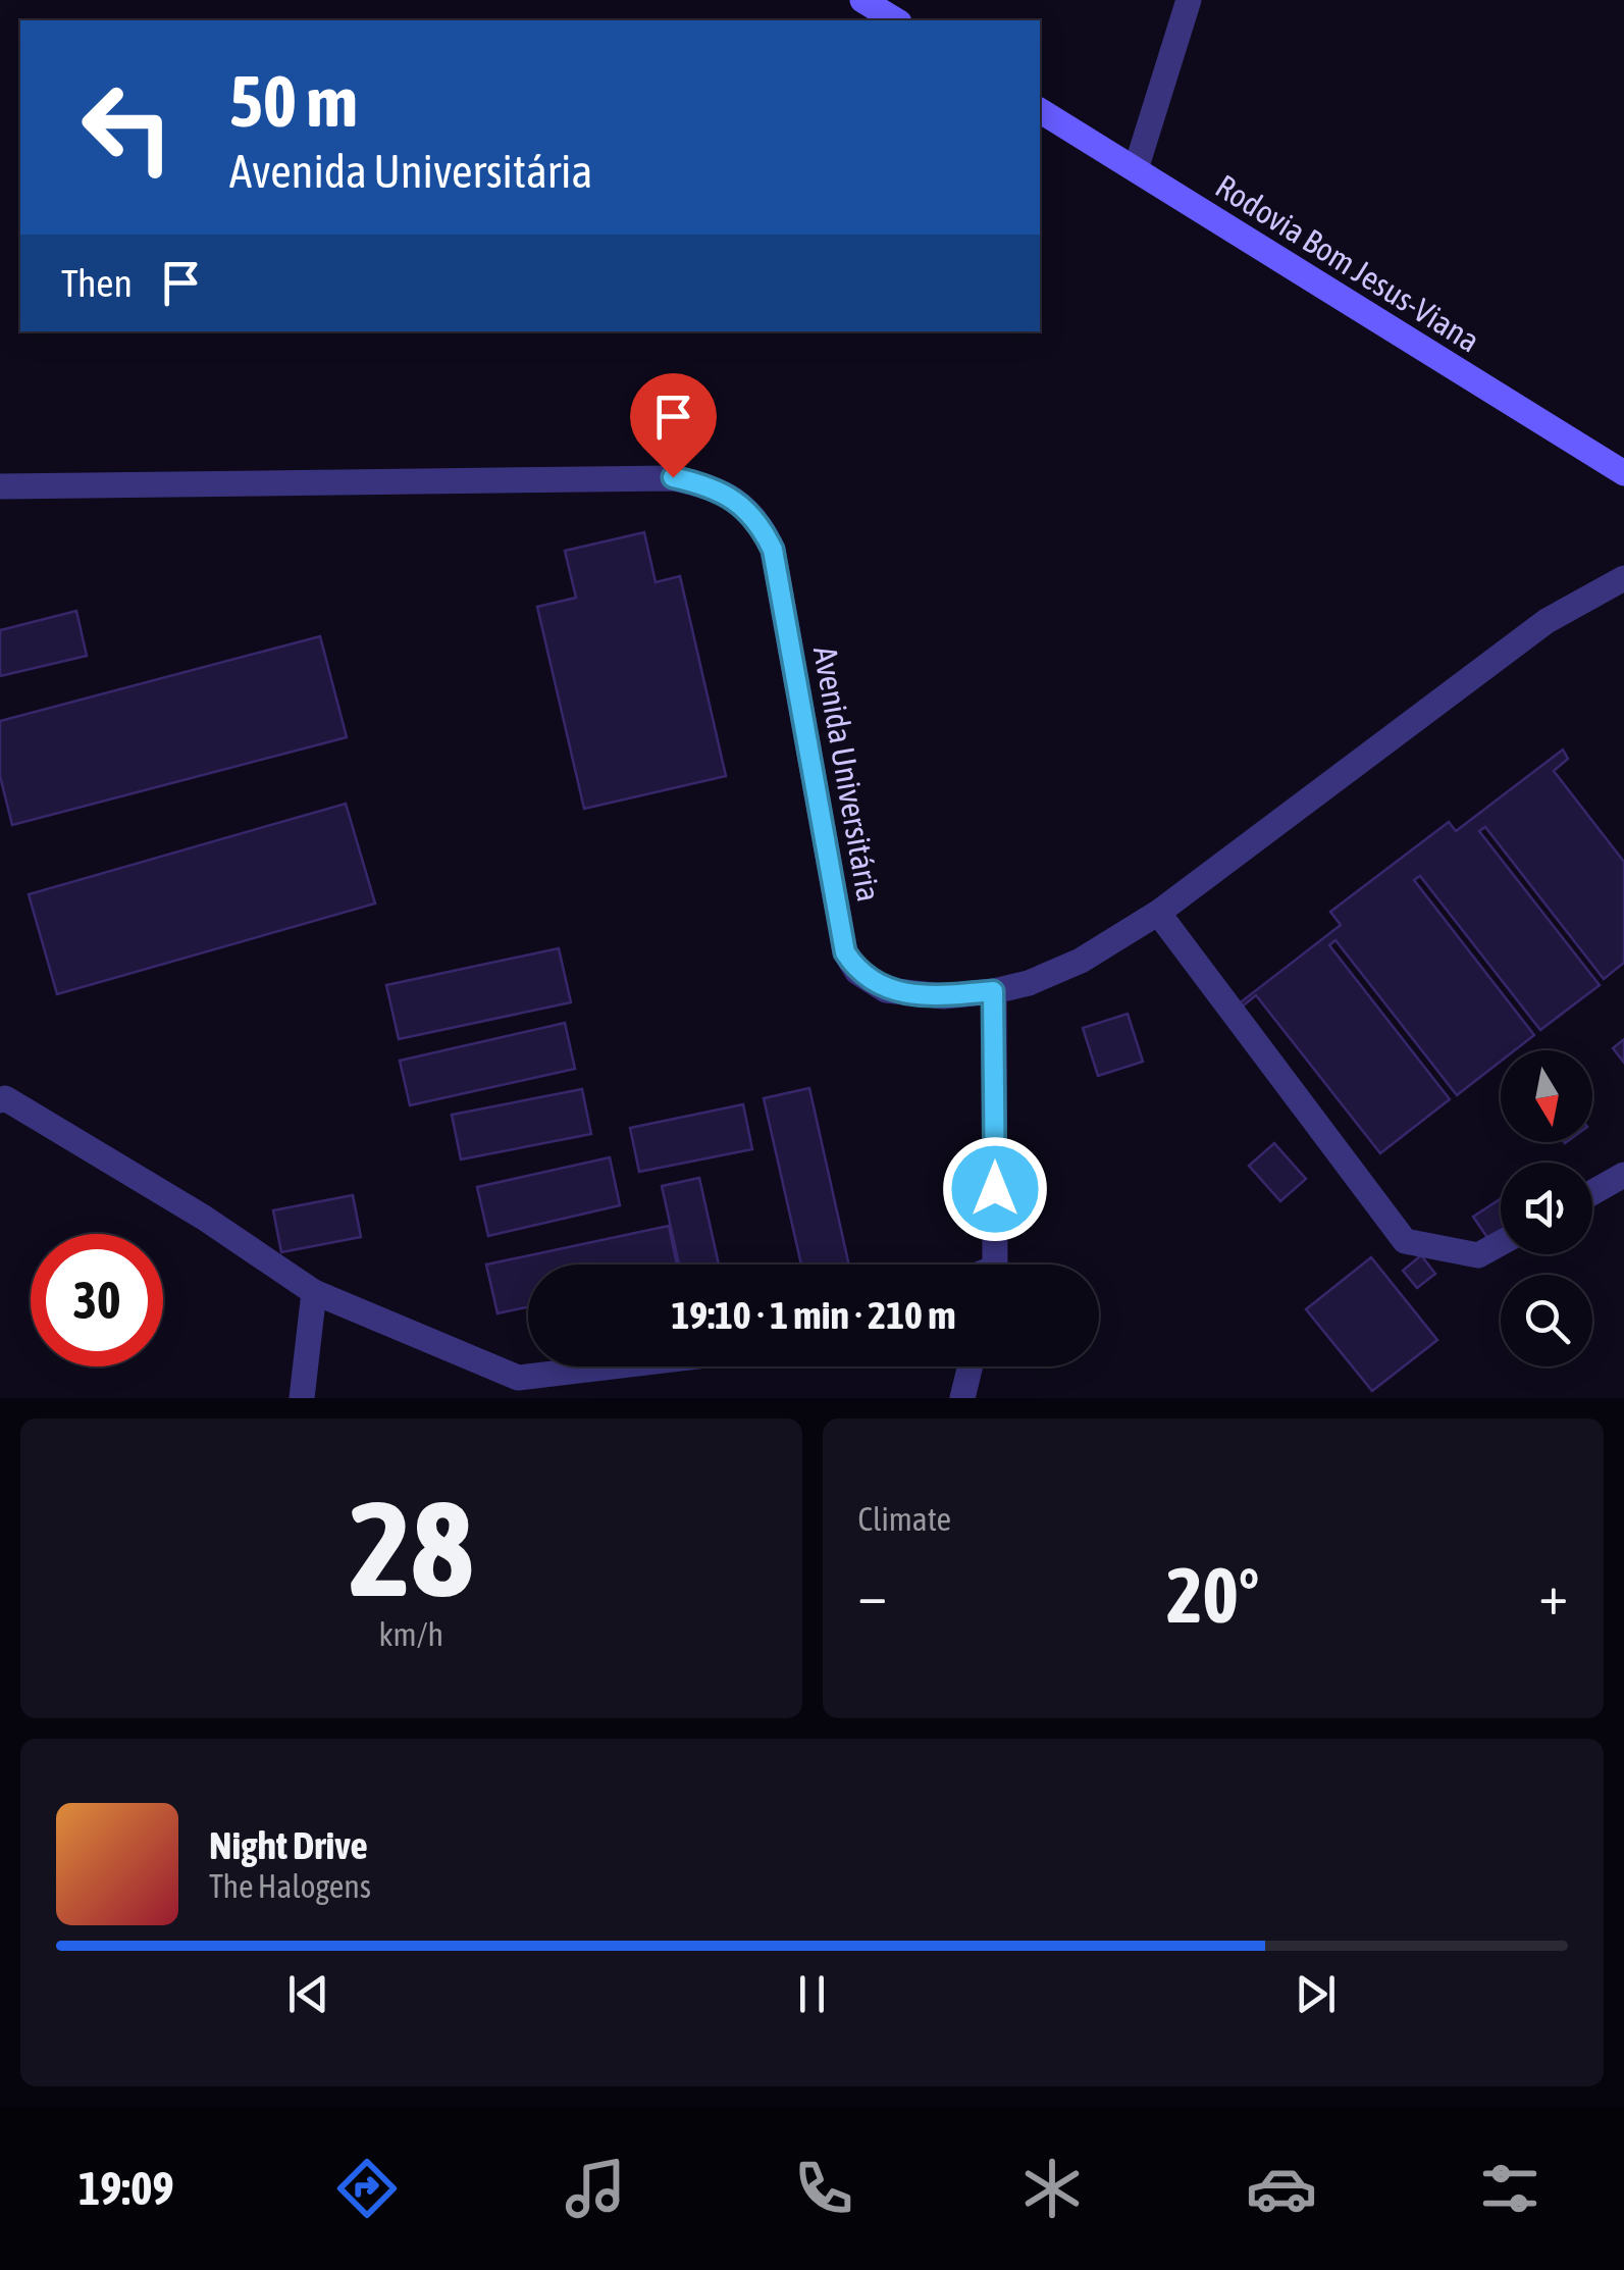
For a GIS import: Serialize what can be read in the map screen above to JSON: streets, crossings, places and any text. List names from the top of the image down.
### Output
{
  "streets": {
    "street": ["Rodovia Bom Jesus-Viana", "Avenida Universitária"]
  },
  "north": "bottom",
  "page": {
    "turn": ["50 m", "Avenida Universitária"],
    "then": "Then",
    "limit": "30",
    "trip": "19:10 · 1 min · 210 m",
    "tile": [
      ["28", "km/h"],
      "Climate"
    ],
    "heat": ["−", "20°", "+"],
    "song": ["Night Drive", "The Halogens"],
    "tabs": "19:09"
  }
}
